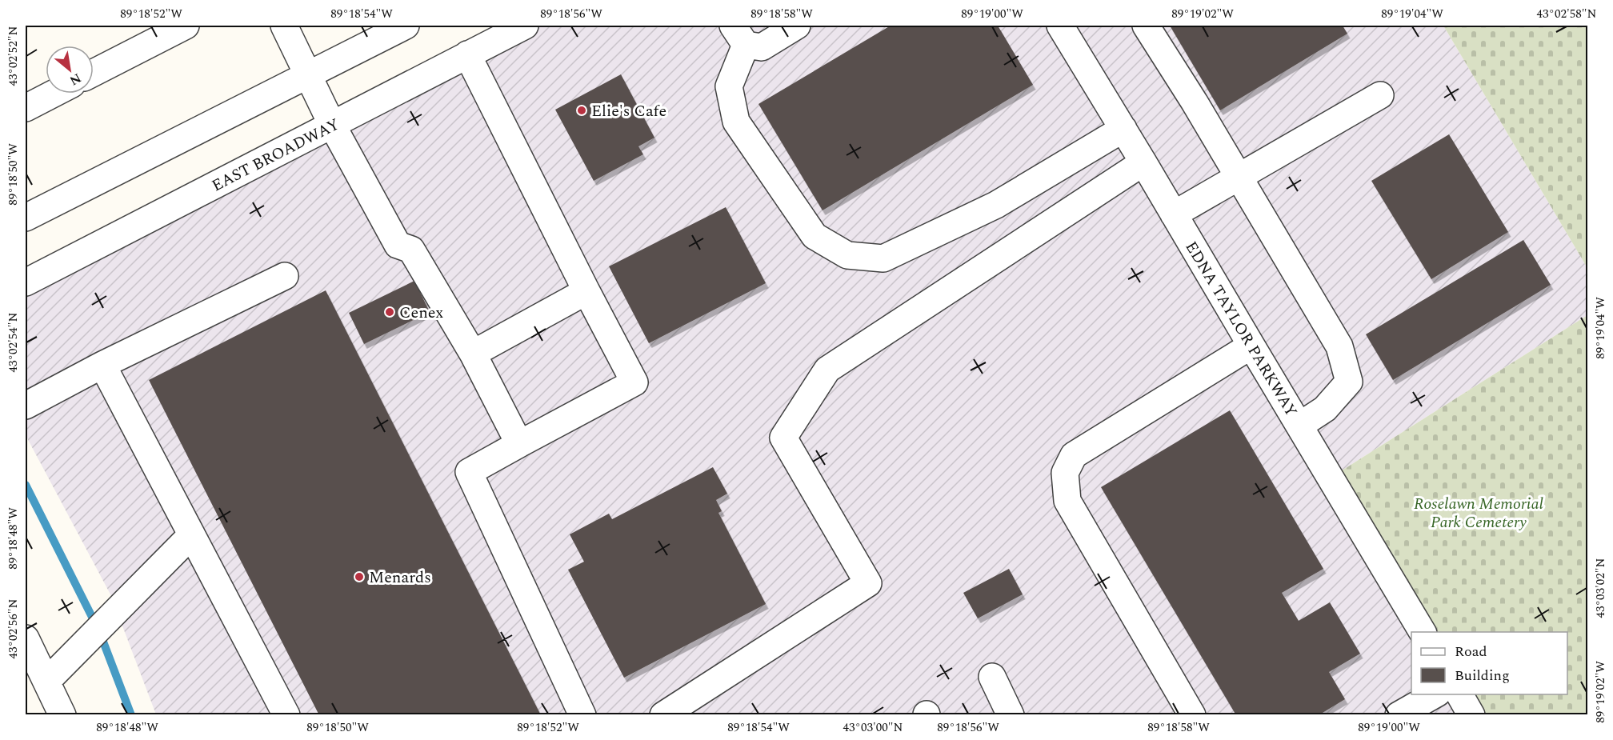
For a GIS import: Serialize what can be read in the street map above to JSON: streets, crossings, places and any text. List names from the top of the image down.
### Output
{
  "streets": {
    "street": ["EAST BROADWAY", "EDNA TAYLOR PARKWAY"]
  },
  "parks": ["Roselawn Memorial Park Cemetery"],
  "places": ["Elie's Cafe", "Cenex", "Menards"],
  "legend": ["Road", "Building"],
  "north": "bottom right",
  "coordinates": [
    "89°18'52\"W",
    "89°18'54\"W",
    "89°18'56\"W",
    "89°18'58\"W",
    "89°19'00\"W",
    "89°19'02\"W",
    "89°19'04\"W",
    "43°02'58\"N",
    "43°02'52\"N",
    "89°18'50\"W",
    "43°02'54\"N",
    "89°18'48\"W",
    "43°03'02\"N",
    "43°02'56\"N",
    "43°03'00\"N"
  ]
}
